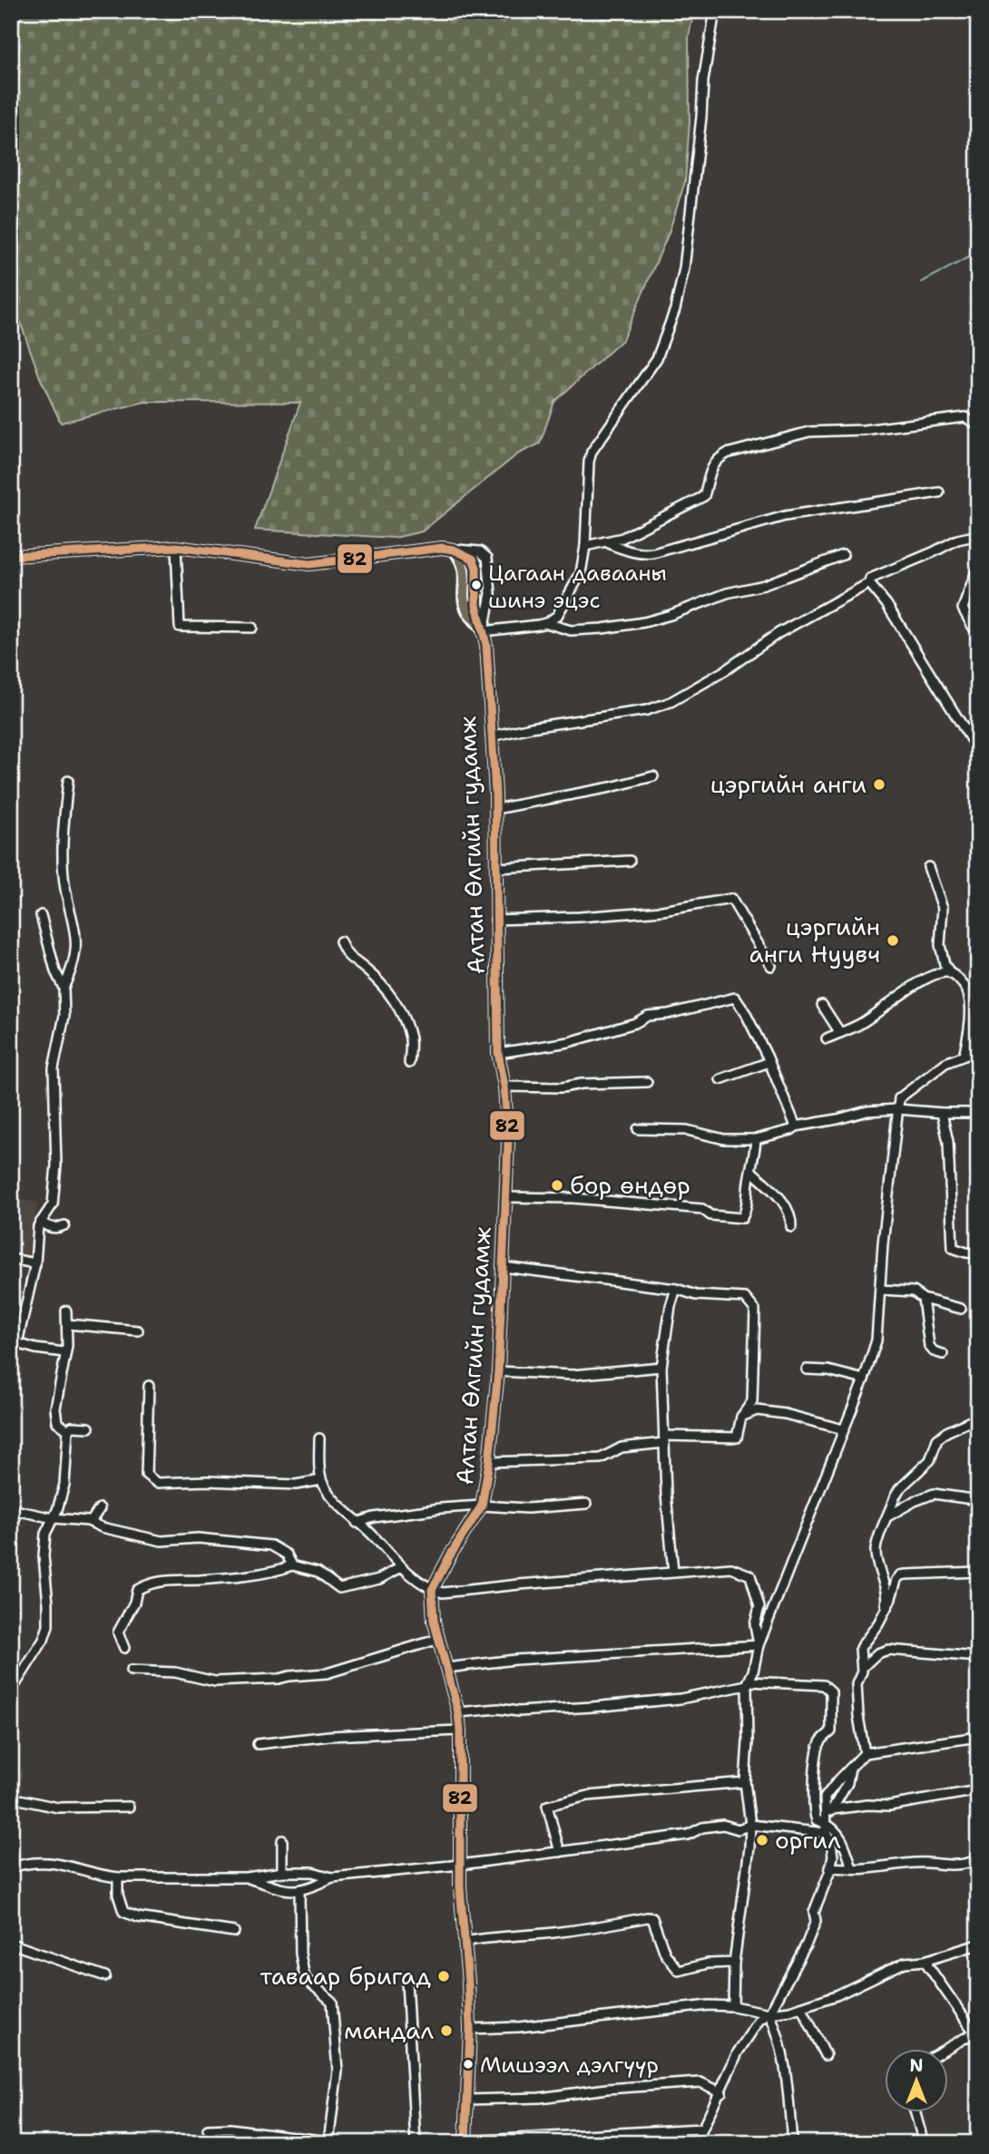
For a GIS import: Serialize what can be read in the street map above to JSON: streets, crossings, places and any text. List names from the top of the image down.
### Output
{
  "streets": {
    "main road": ["Алтан Өлгийн гудамж"]
  },
  "places": [
    "Цагаан давааны шинэ эцэс",
    "цэргийн анги",
    "цэргийн анги Нуувч",
    "бор өндөр",
    "оргил",
    "таваар бригад",
    "мандал",
    "Мишээл дэлгүүр"
  ],
  "lines": ["transit line 82"],
  "north": "top"
}
